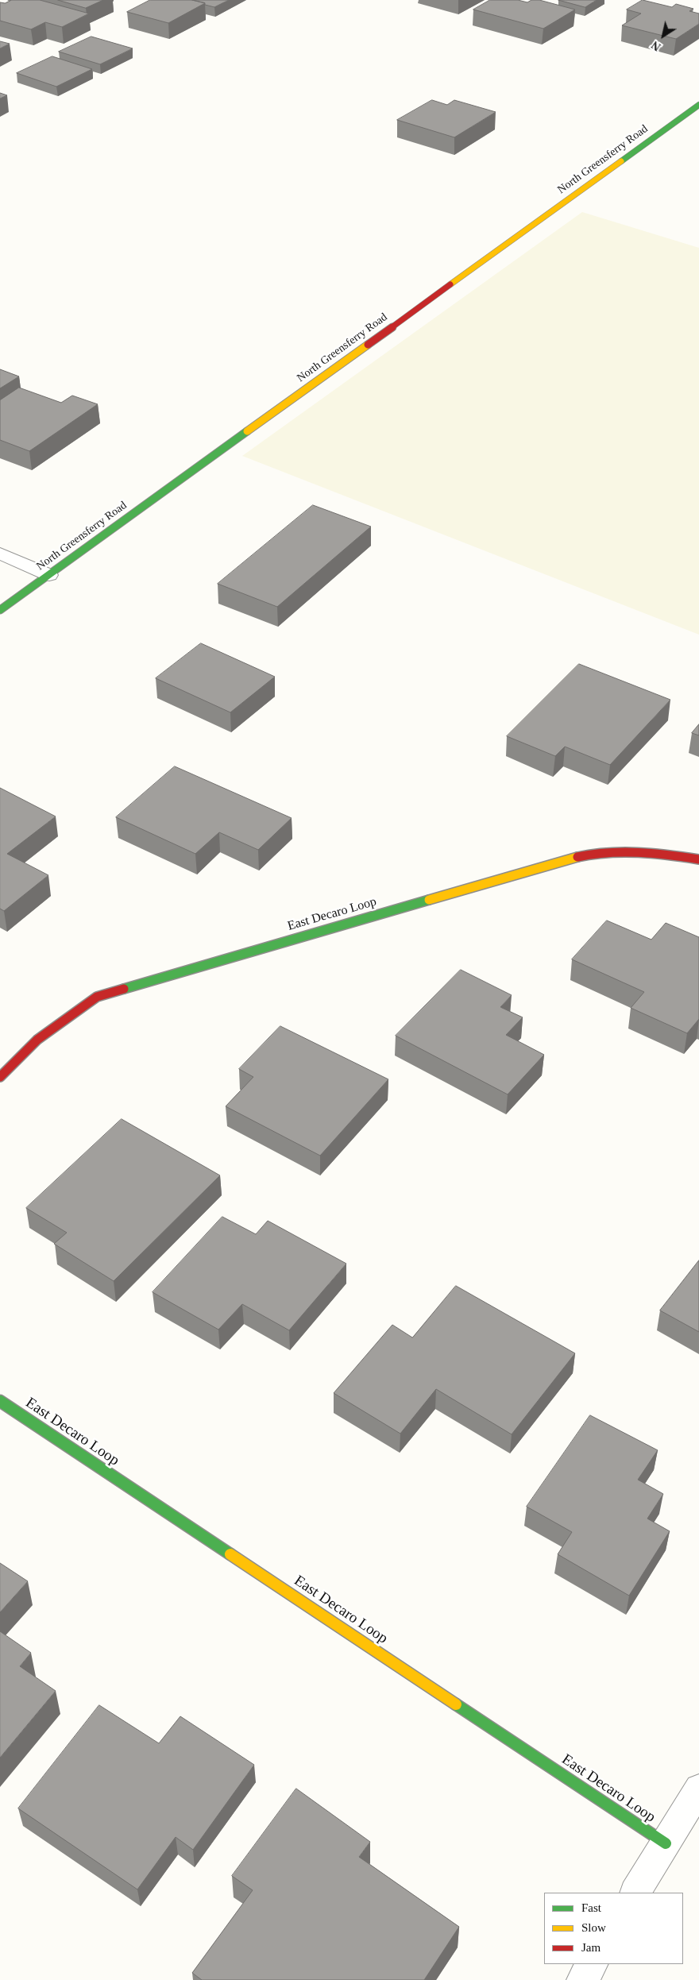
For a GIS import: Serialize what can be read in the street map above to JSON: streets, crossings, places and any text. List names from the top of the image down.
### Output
{
  "streets": {
    "main road": ["North Greensferry Road", "East Decaro Loop"]
  },
  "legend": ["Fast", "Slow", "Jam"],
  "north": "bottom left"
}
